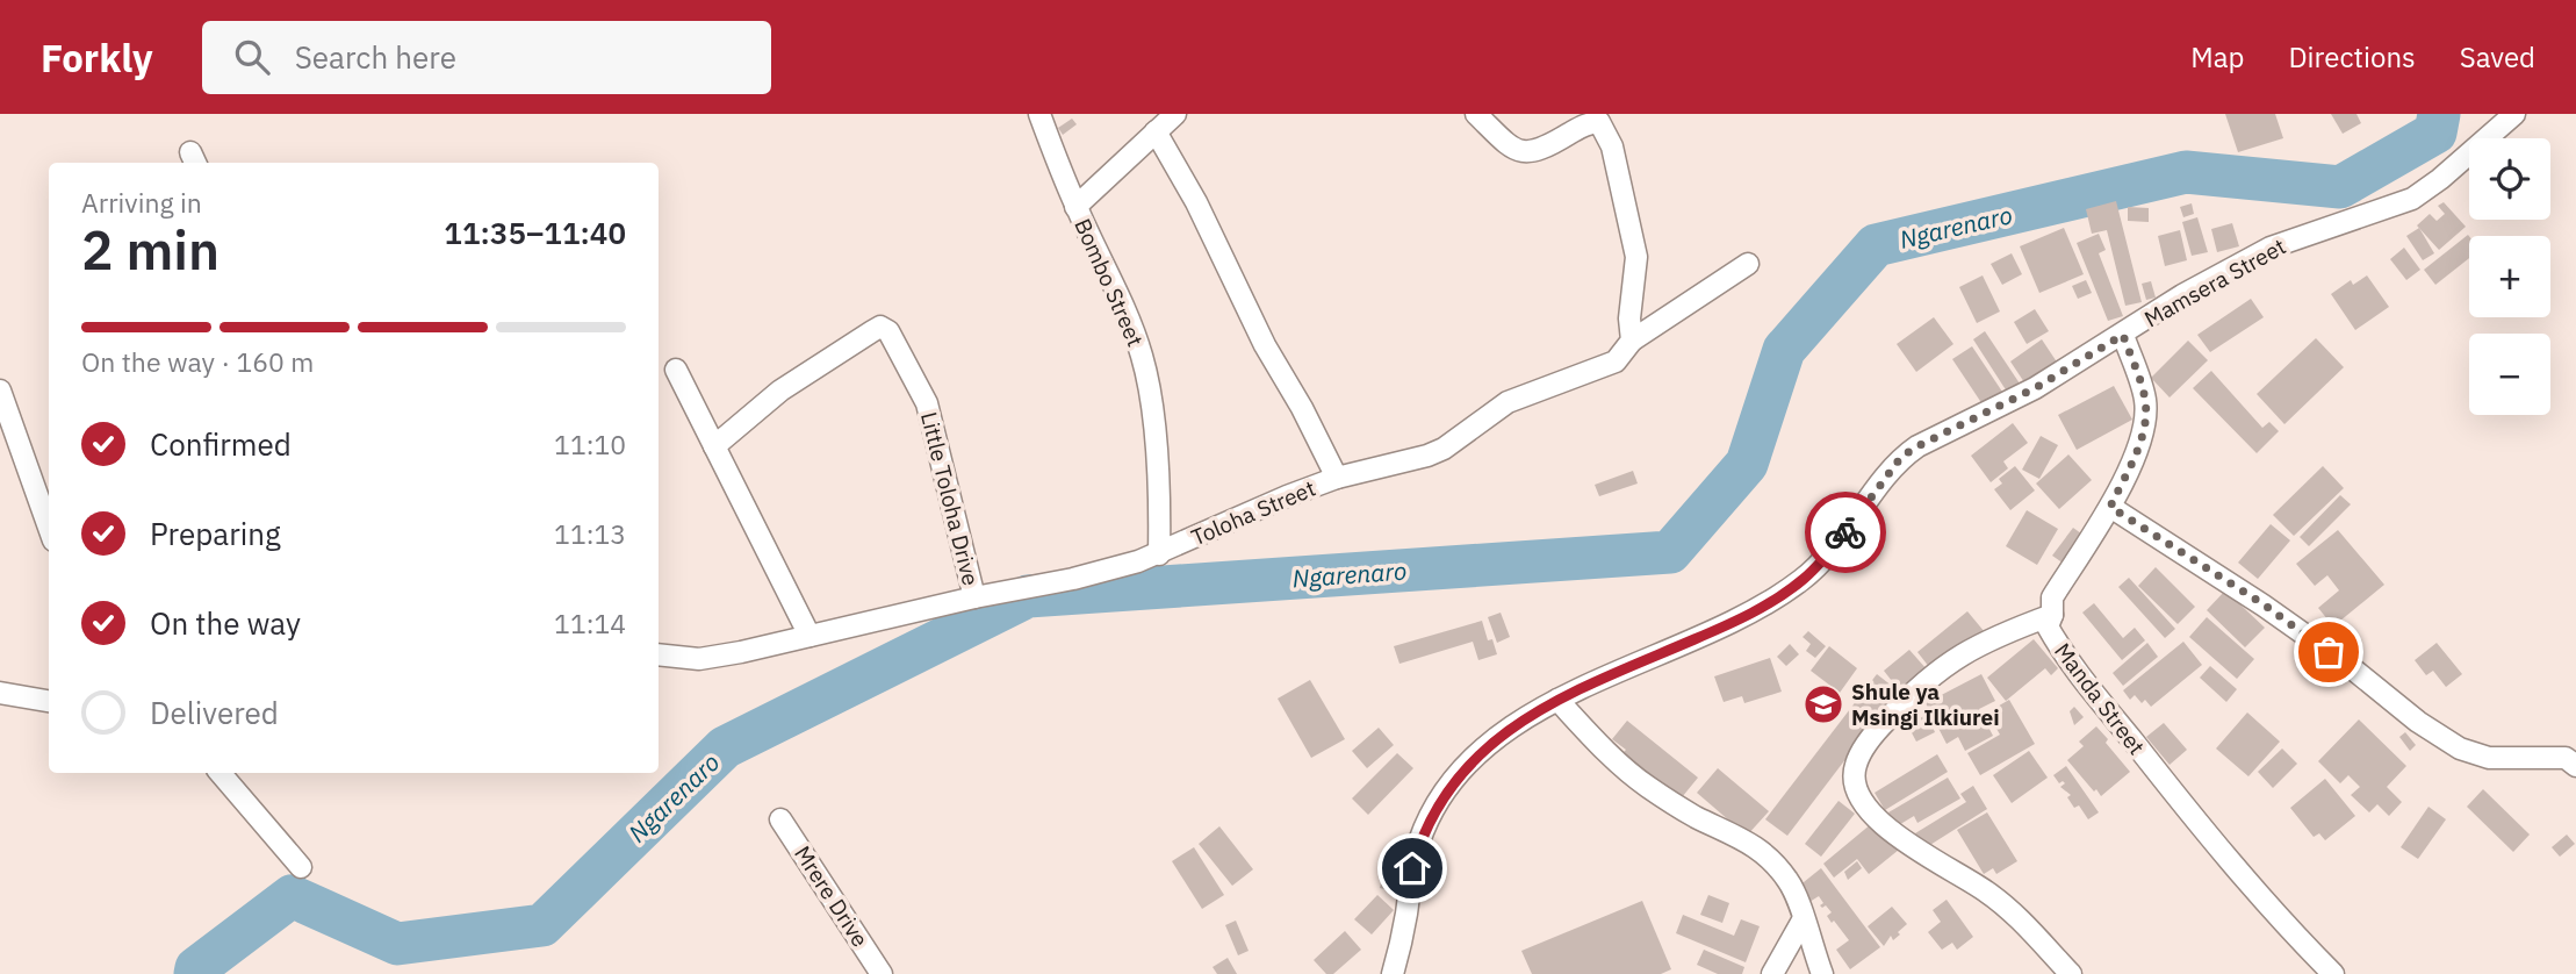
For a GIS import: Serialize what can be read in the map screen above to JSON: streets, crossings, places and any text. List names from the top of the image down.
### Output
{
  "streets": {
    "street": [
      "Bombo Street",
      "Mamsera Street",
      "Little Toloha Drive",
      "Toloha Street",
      "Manda Street",
      "Mrere Drive"
    ]
  },
  "crossings": [
    ["Bombo Street", "Toloha Street"],
    ["Mamsera Street", "Manda Street"],
    ["Little Toloha Drive", "Toloha Street"]
  ],
  "water": ["Ngarenaro"],
  "places": {
    "school or university": ["Shule ya Msingi Ilkiurei"]
  },
  "page": {
    "header": "Forkly",
    "search": "Search here",
    "nav": ["Map", "Directions", "Saved"],
    "map_buttons": ["+", "−"],
    "heading": ["2 min", "Arriving in", "11:35–11:40"],
    "bar": "On the way · 160 m",
    "list": [
      ["Confirmed", "11:10"],
      ["Preparing", "11:13"],
      ["On the way", "11:14"],
      "Delivered"
    ]
  }
}
